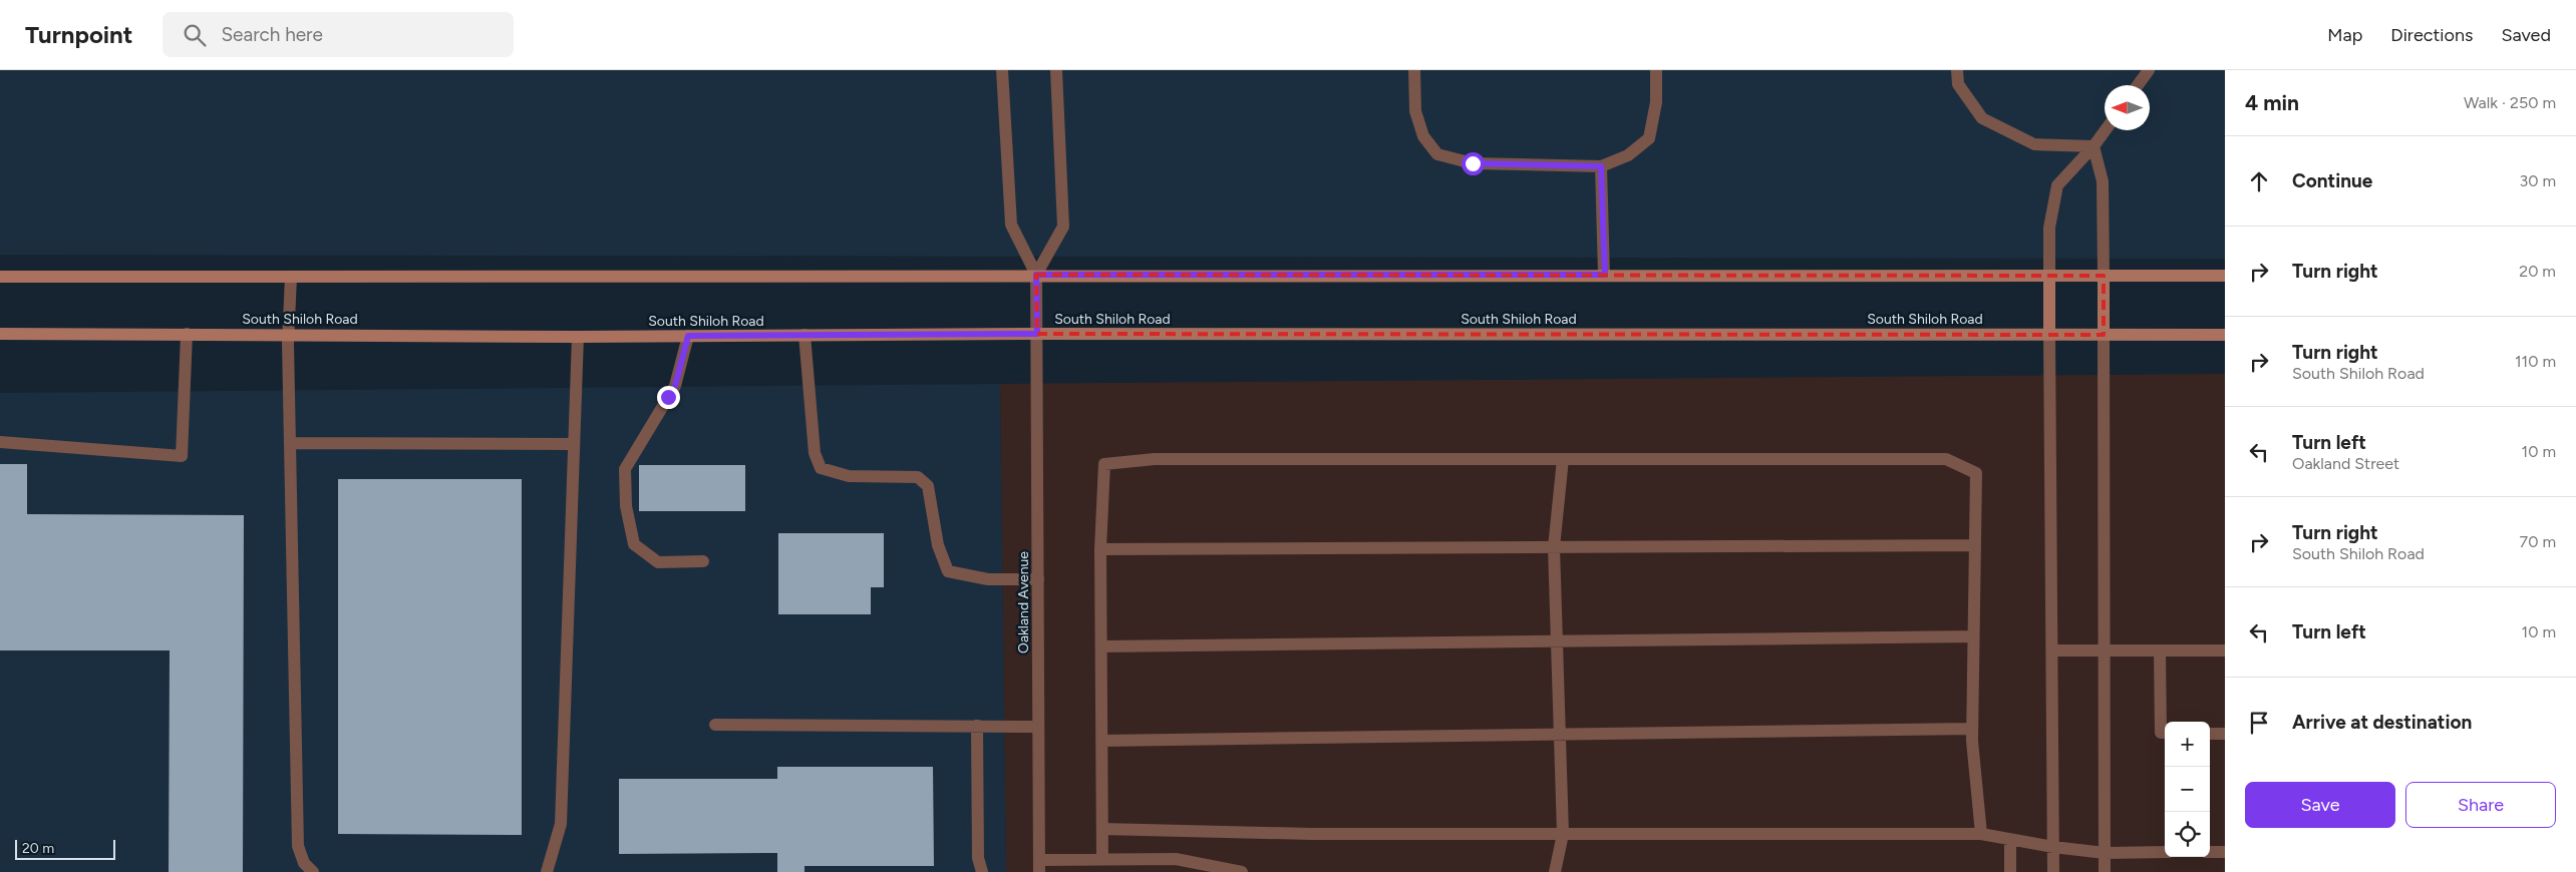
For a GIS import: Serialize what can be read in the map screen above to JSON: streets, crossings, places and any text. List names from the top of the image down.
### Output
{
  "streets": {
    "main road": ["South Shiloh Road"],
    "street": ["Oakland Avenue"]
  },
  "crossings": [
    ["South Shiloh Road", "Oakland Avenue"]
  ],
  "scale_bar": "20 m",
  "north": "left",
  "page": {
    "header": "Turnpoint",
    "search": "Search here",
    "nav": ["Map", "Directions", "Saved"],
    "heading": ["4 min", "Walk · 250 m"],
    "list": [
      ["Continue", "30 m"],
      ["Turn right", "20 m"],
      ["Turn right", "South Shiloh Road", "110 m"],
      ["Turn left", "Oakland Street", "10 m"],
      ["Turn right", "South Shiloh Road", "70 m"],
      ["Turn left", "10 m"],
      "Arrive at destination"
    ],
    "map_buttons": ["+", "−"],
    "buttons": ["Save", "Share"],
    "scale": "20 m"
  }
}
